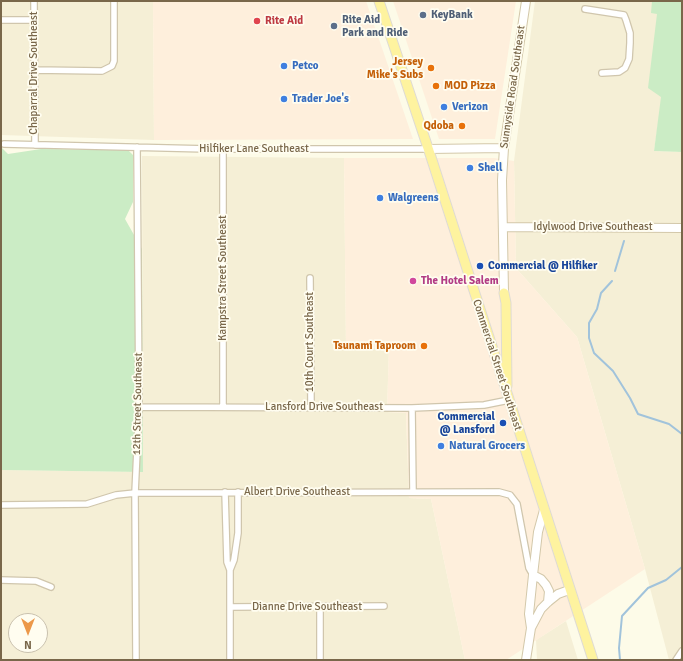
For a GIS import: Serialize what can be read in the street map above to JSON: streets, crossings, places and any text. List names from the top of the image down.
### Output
{
  "streets": {
    "main road": [
      "Sunnyside Road Southeast",
      "Hilfiker Lane Southeast",
      "Idylwood Drive Southeast",
      "Commercial Street Southeast"
    ],
    "street": [
      "Chaparral Drive Southeast",
      "Kampstra Street Southeast",
      "10th Court Southeast",
      "12th Street Southeast",
      "Lansford Drive Southeast",
      "Albert Drive Southeast",
      "Dianne Drive Southeast"
    ]
  },
  "crossings": [
    ["Chaparral Drive Southeast", "Hilfiker Lane Southeast"],
    ["Sunnyside Road Southeast", "Hilfiker Lane Southeast"],
    ["Sunnyside Road Southeast", "Idylwood Drive Southeast"],
    ["Hilfiker Lane Southeast", "Kampstra Street Southeast"],
    ["Hilfiker Lane Southeast", "Commercial Street Southeast"],
    ["Hilfiker Lane Southeast", "12th Street Southeast"],
    ["Kampstra Street Southeast", "Lansford Drive Southeast"],
    ["10th Court Southeast", "Lansford Drive Southeast"],
    ["Commercial Street Southeast", "Lansford Drive Southeast"],
    ["12th Street Southeast", "Lansford Drive Southeast"],
    ["12th Street Southeast", "Albert Drive Southeast"]
  ],
  "places": [
    "KeyBank",
    "Rite Aid",
    "Rite Aid Park and Ride",
    "Petco",
    "Jersey Mike's Subs",
    "MOD Pizza",
    "Trader Joe's",
    "Verizon",
    "Qdoba",
    "Shell",
    "Walgreens",
    "Commercial @ Hilfiker",
    "The Hotel Salem",
    "Tsunami Taproom",
    "Commercial @ Lansford",
    "Natural Grocers"
  ],
  "north": "bottom"
}
